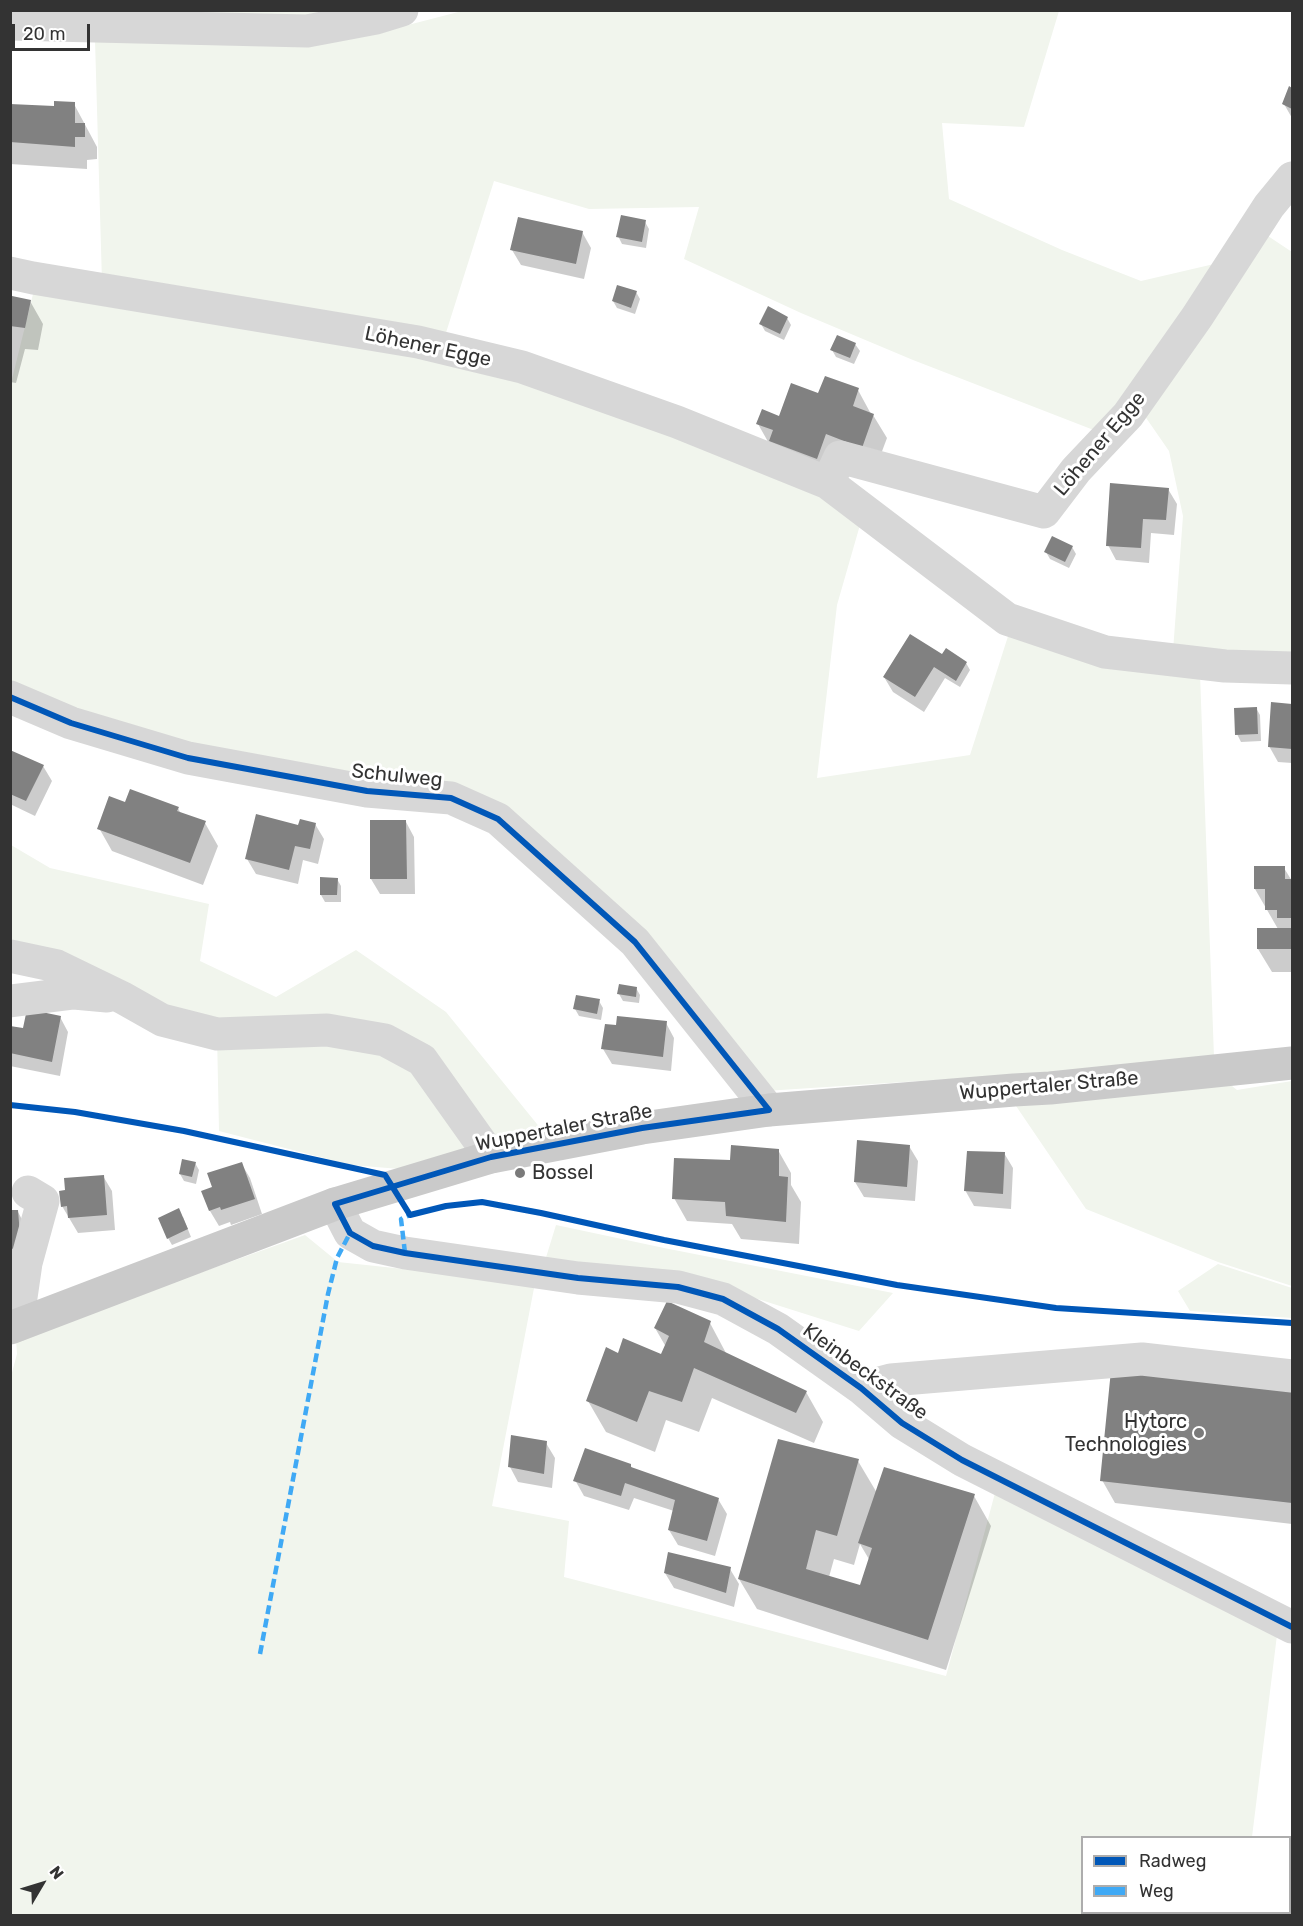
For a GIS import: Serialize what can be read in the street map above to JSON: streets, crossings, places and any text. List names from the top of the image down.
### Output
{
  "streets": {
    "main road": ["Wuppertaler Straße"],
    "street": ["Löhener Egge", "Schulweg", "Kleinbeckstraße"]
  },
  "crossings": [
    ["Schulweg", "Wuppertaler Straße"],
    ["Wuppertaler Straße", "Kleinbeckstraße"]
  ],
  "places": ["Bossel", "Hytorc Technologies"],
  "legend": ["Radweg", "Weg"],
  "scale_bar": "20 m",
  "north": "top right"
}
